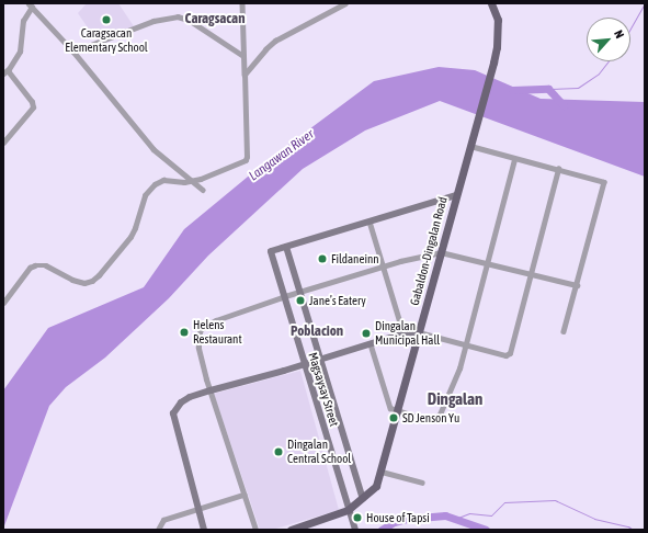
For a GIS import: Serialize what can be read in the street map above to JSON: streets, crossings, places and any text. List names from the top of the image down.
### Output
{
  "streets": {
    "main road": ["Gabaldon-Dingalan Road"],
    "street": ["Magsaysay Street"]
  },
  "crossings": [
    ["Gabaldon-Dingalan Road", "Magsaysay Street"]
  ],
  "districts": ["Caragsacan", "Poblacion", "Dingalan"],
  "water": ["Langawan River"],
  "places": [
    "Caragsacan Elementary School",
    "Fildaneinn",
    "Jane’s Eatery",
    "Helens Restaurant",
    "Dingalan Municipal Hall",
    "SD Jenson Yu",
    "Dingalan Central School",
    "House of Tapsi"
  ],
  "north": "top right"
}
